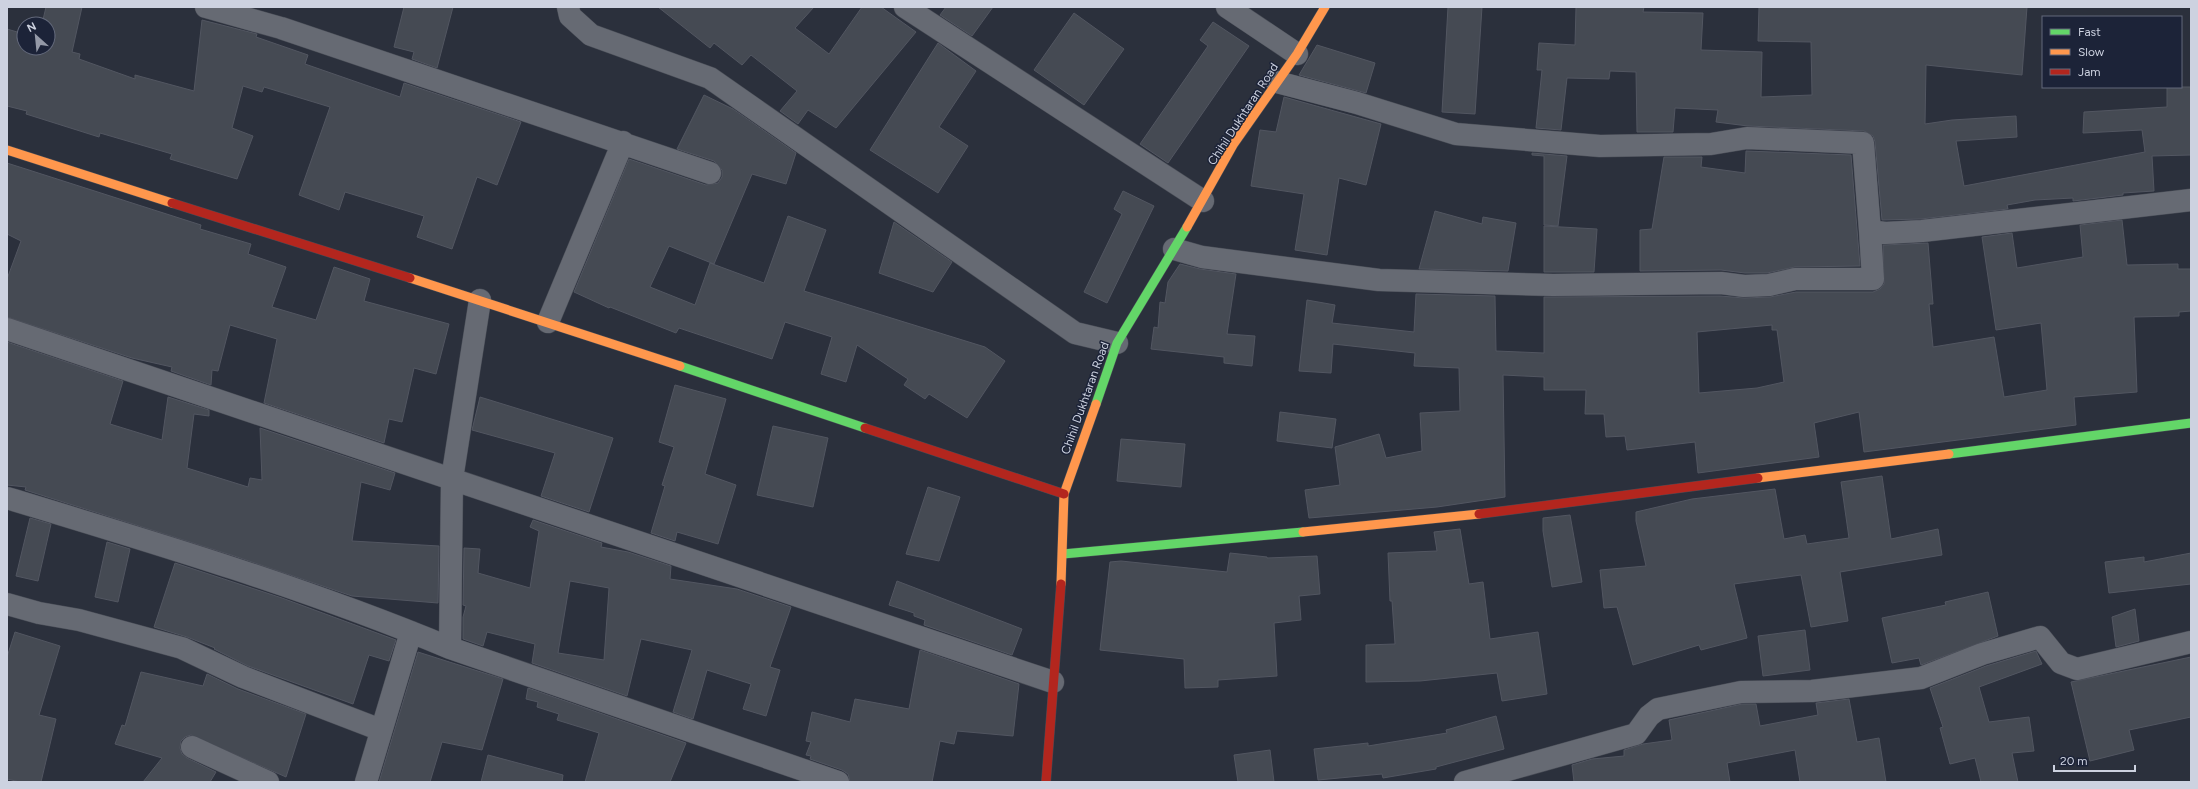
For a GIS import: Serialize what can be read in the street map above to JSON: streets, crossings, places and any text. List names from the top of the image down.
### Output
{
  "streets": {
    "street": ["Chihil Dukhtaran Road"]
  },
  "legend": ["Fast", "Slow", "Jam"],
  "scale_bar": "20 m",
  "north": "top left"
}
